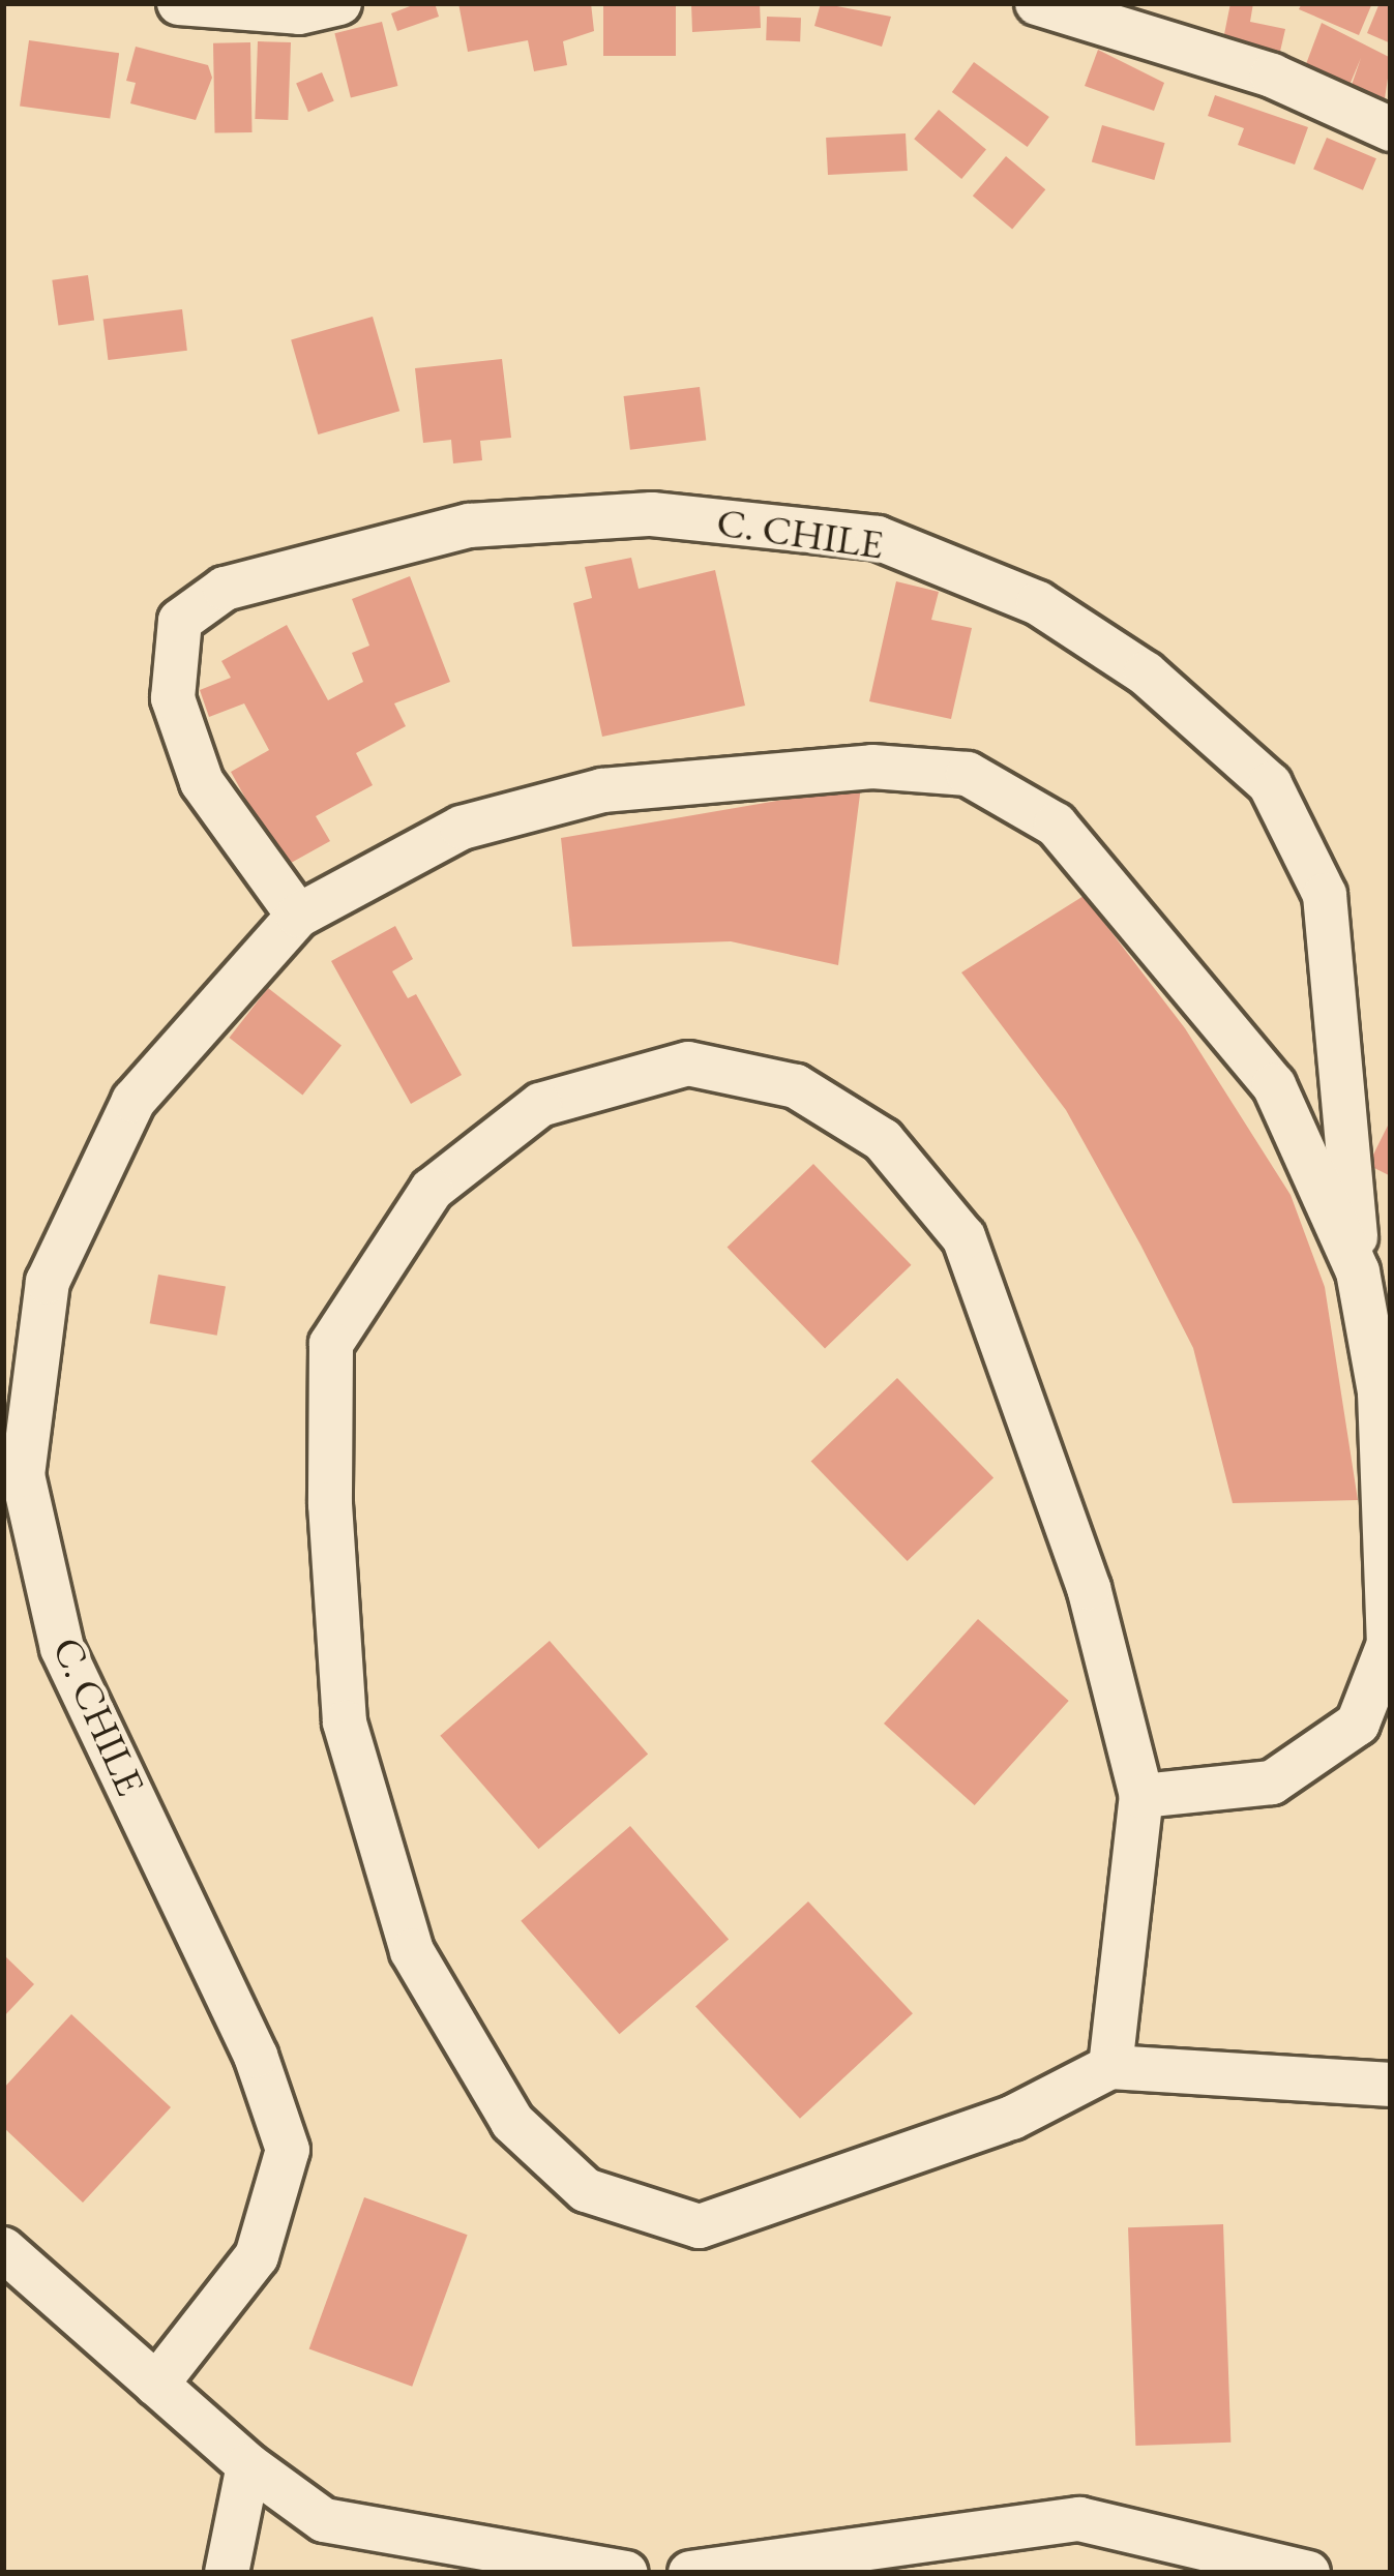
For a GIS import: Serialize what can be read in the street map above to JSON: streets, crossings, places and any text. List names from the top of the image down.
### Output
{
  "streets": {
    "street": ["C. CHILE"]
  }
}
